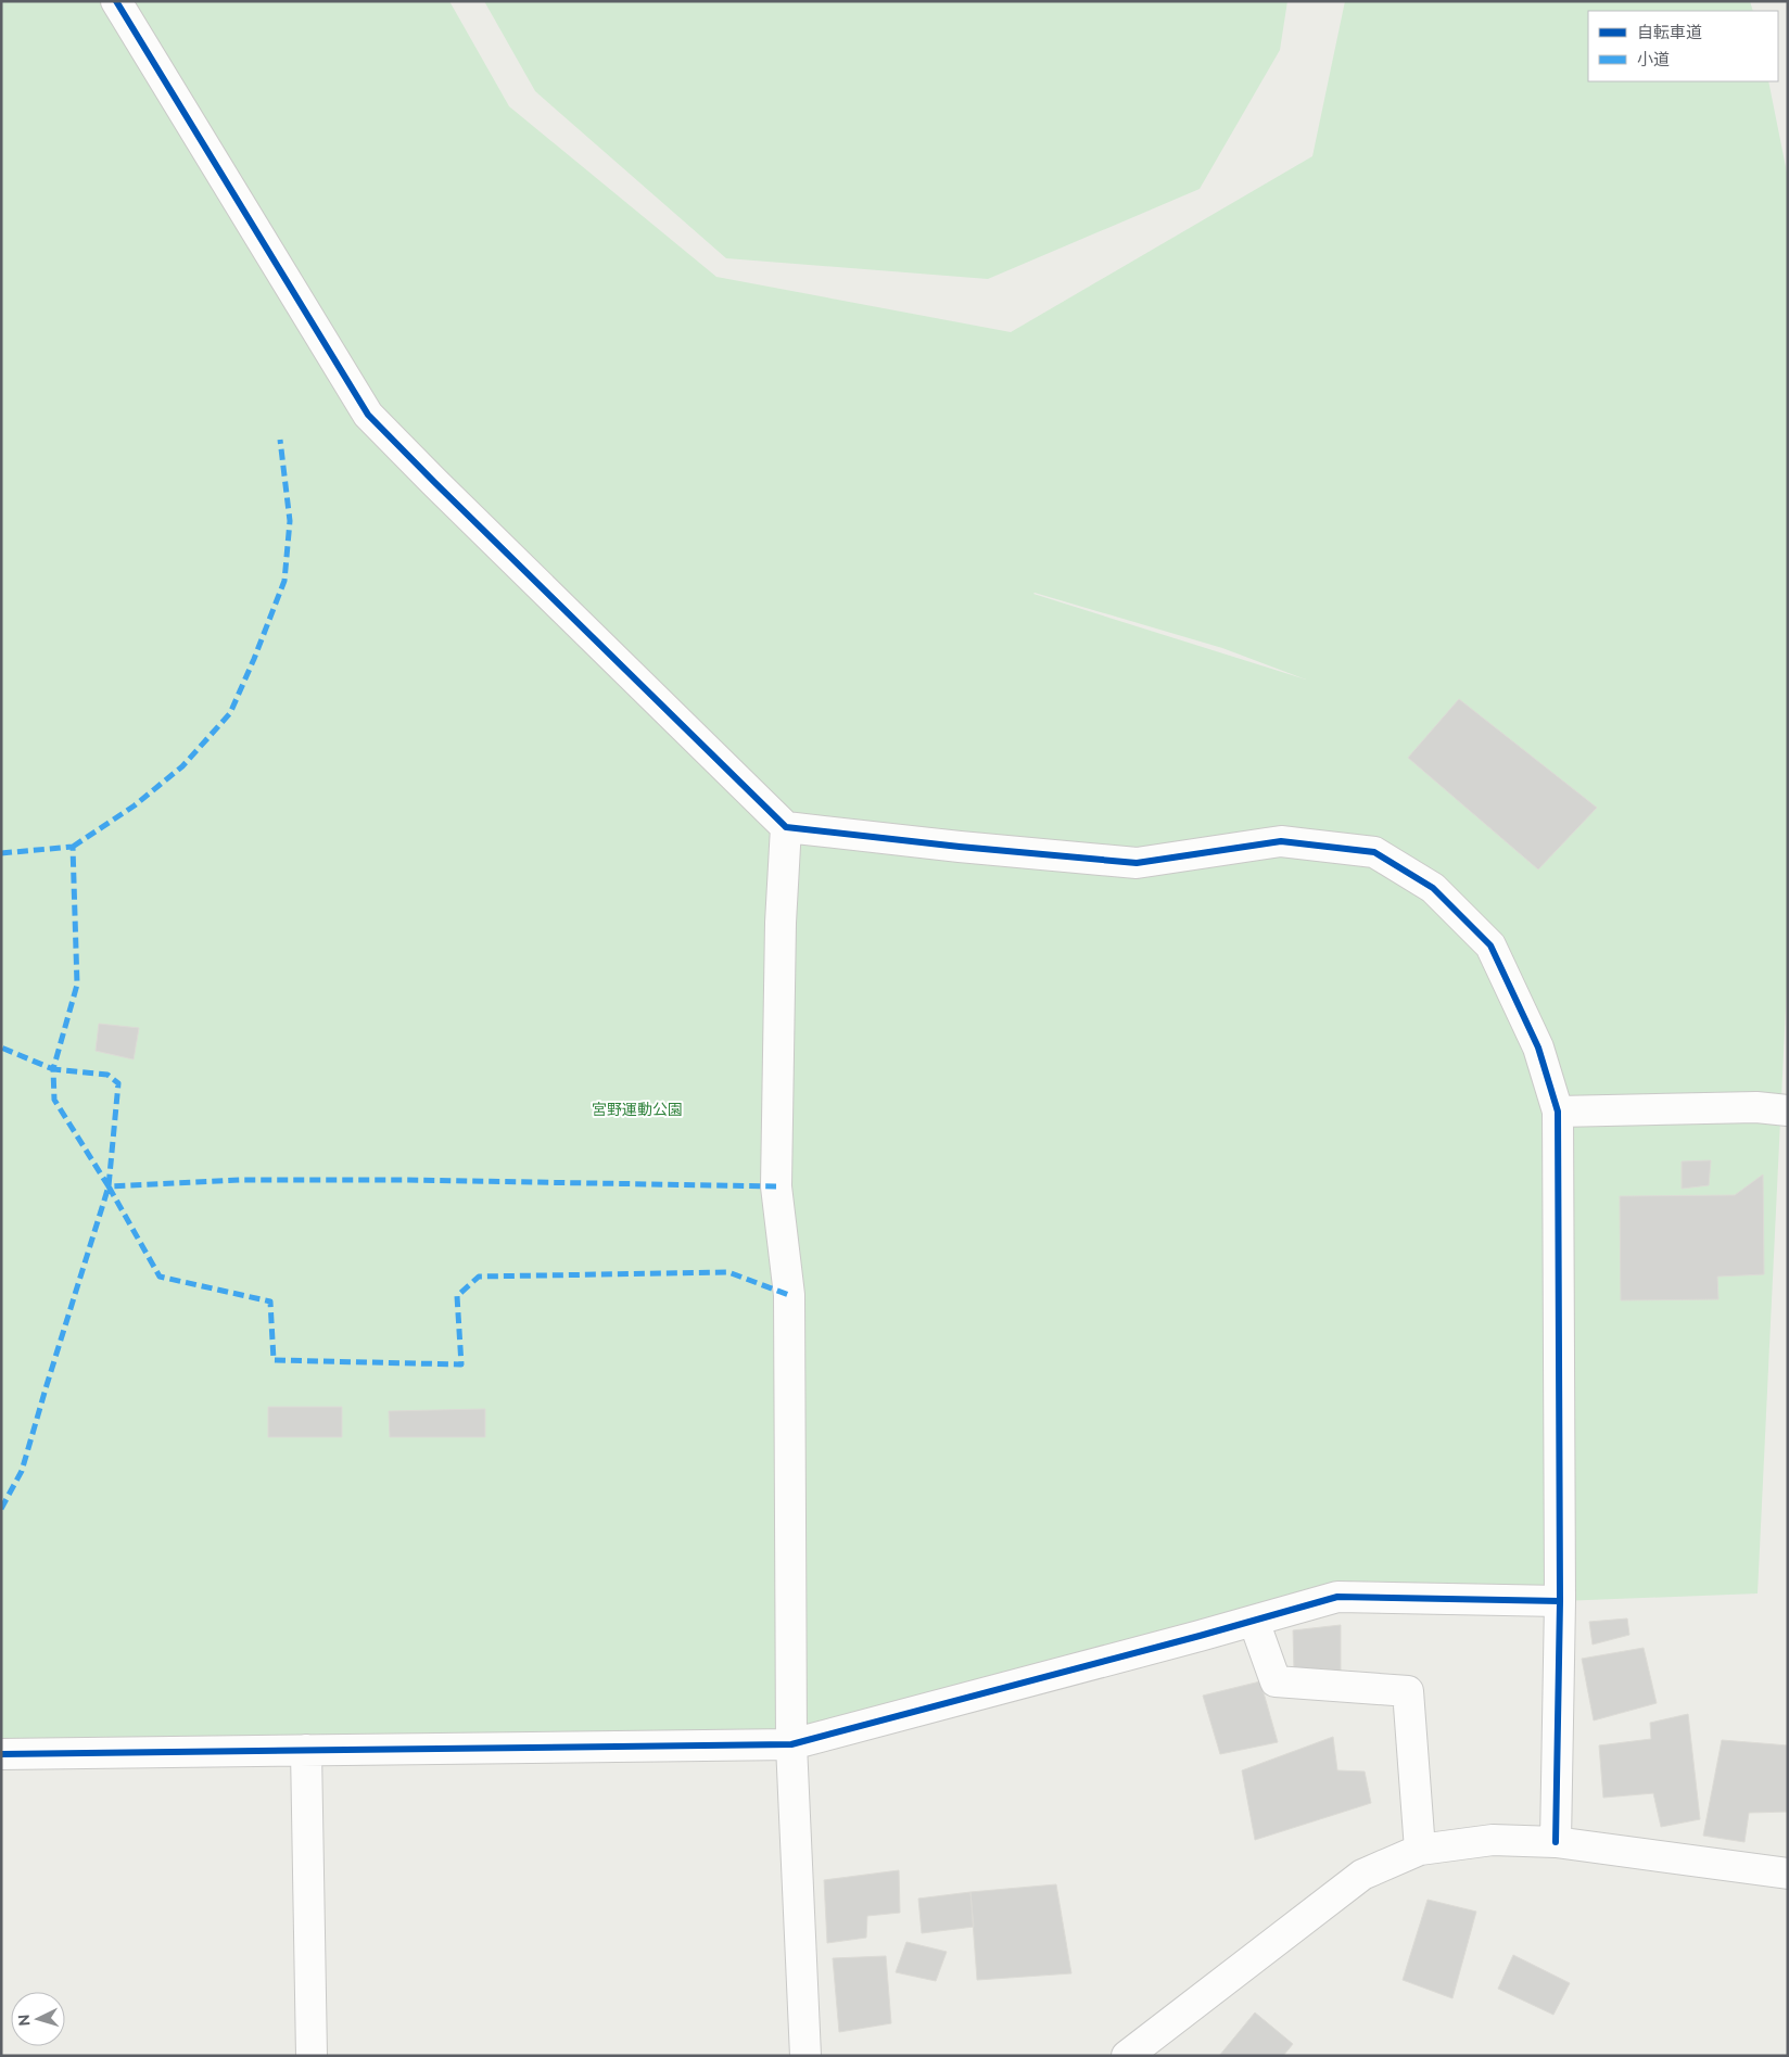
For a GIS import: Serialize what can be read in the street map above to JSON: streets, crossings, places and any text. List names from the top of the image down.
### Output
{
  "parks": ["宮野運動公園"],
  "legend": ["自転車道", "小道"],
  "north": "left"
}
